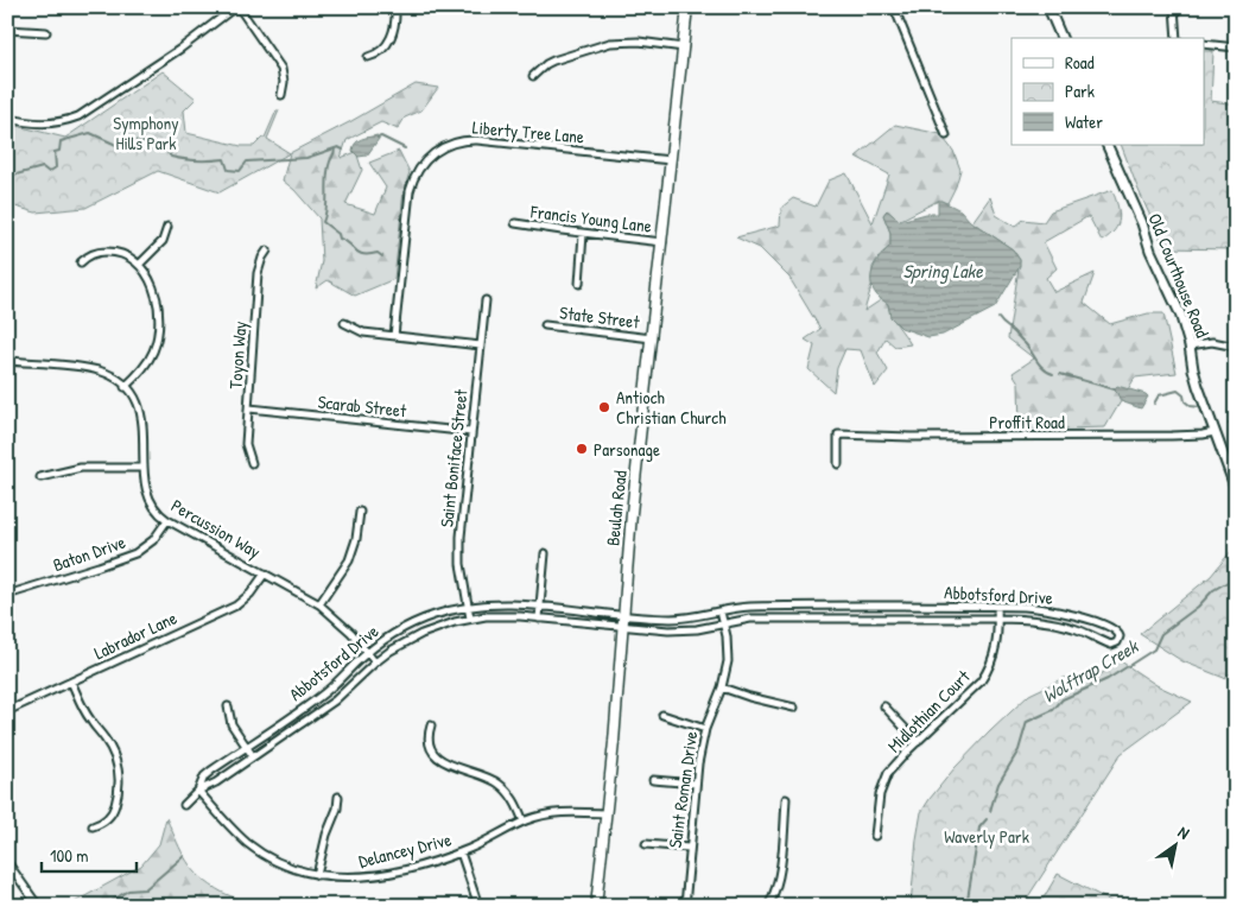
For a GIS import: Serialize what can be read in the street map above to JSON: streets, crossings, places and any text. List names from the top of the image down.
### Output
{
  "streets": {
    "main road": ["Beulah Road"],
    "street": [
      "Liberty Tree Lane",
      "Francis Young Lane",
      "Old Courthouse Road",
      "State Street",
      "Toyon Way",
      "Scarab Street",
      "Proffit Road",
      "Saint Boniface Street",
      "Percussion Way",
      "Baton Drive",
      "Abbotsford Drive",
      "Labrador Lane",
      "Midlothian Court",
      "Saint Roman Drive",
      "Delancey Drive"
    ]
  },
  "crossings": [
    ["Liberty Tree Lane", "Beulah Road"],
    ["Francis Young Lane", "Beulah Road"],
    ["Old Courthouse Road", "Proffit Road"],
    ["State Street", "Beulah Road"],
    ["Toyon Way", "Scarab Street"],
    ["Scarab Street", "Saint Boniface Street"],
    ["Saint Boniface Street", "Abbotsford Drive"],
    ["Beulah Road", "Abbotsford Drive"],
    ["Beulah Road", "Delancey Drive"],
    ["Percussion Way", "Baton Drive"],
    ["Percussion Way", "Abbotsford Drive"],
    ["Percussion Way", "Labrador Lane"],
    ["Abbotsford Drive", "Midlothian Court"],
    ["Abbotsford Drive", "Saint Roman Drive"],
    ["Abbotsford Drive", "Delancey Drive"]
  ],
  "water": ["Spring Lake", "Wolftrap Creek"],
  "parks": ["Symphony Hills Park", "Waverly Park"],
  "places": ["Antioch Christian Church", "Parsonage"],
  "legend": ["Road", "Park", "Water"],
  "scale_bar": "100 m",
  "north": "top right"
}
